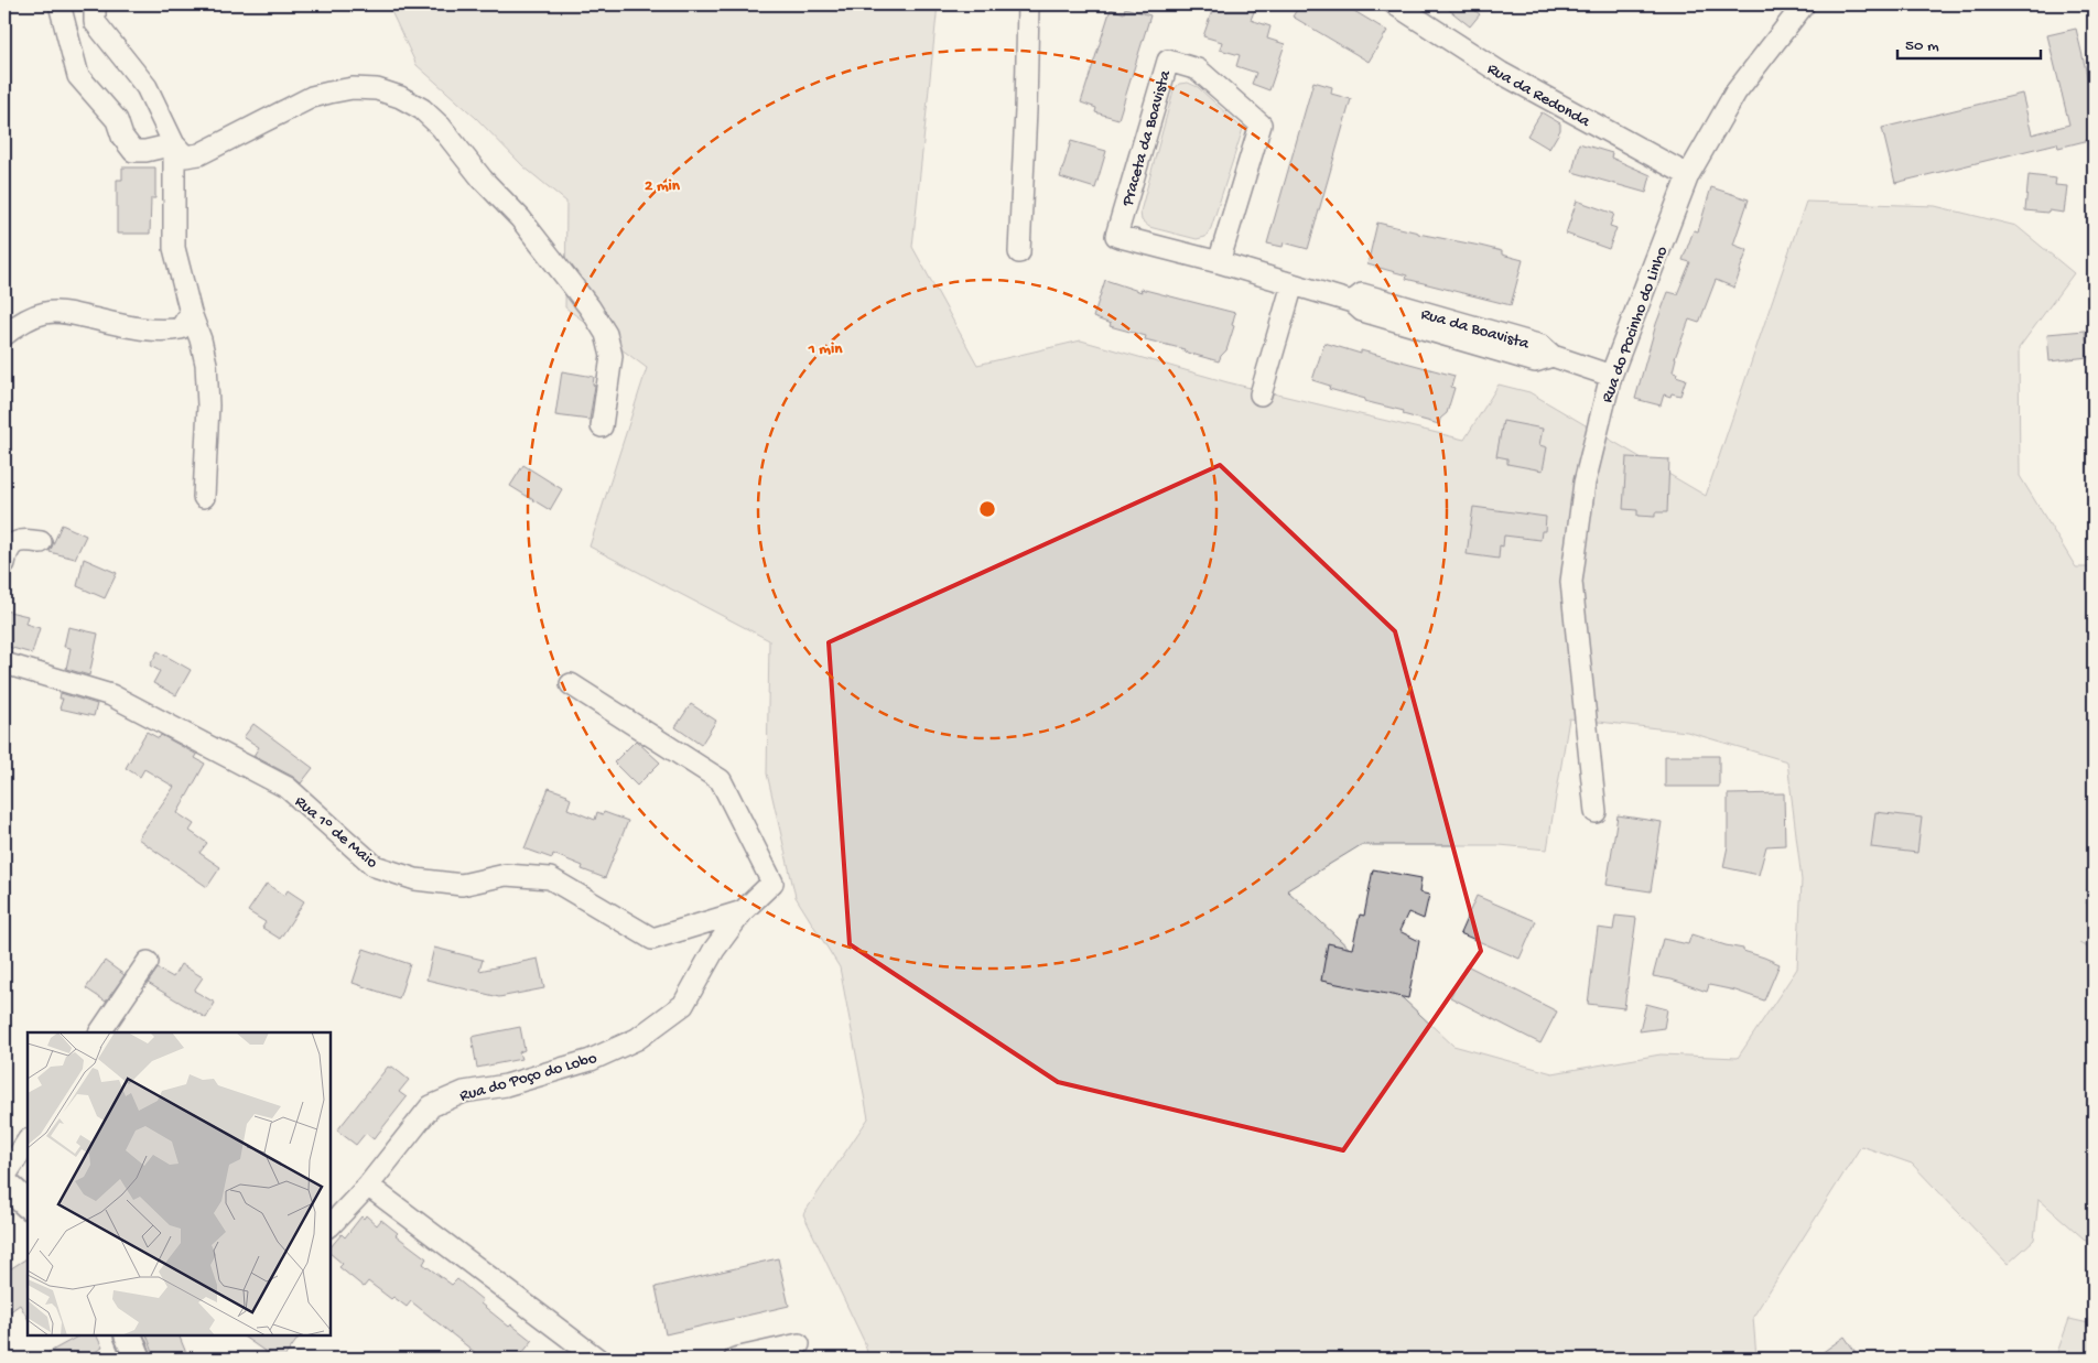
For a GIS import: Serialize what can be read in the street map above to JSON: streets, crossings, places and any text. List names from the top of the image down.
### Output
{
  "streets": {
    "street": [
      "Rua da Redonda",
      "Praceta da Boavista",
      "Rua do Pocinho do Linho",
      "Rua da Boavista",
      "Rua 1° de Maio",
      "Rua do Poço do Lobo"
    ]
  },
  "crossings": [
    ["Rua da Redonda", "Rua do Pocinho do Linho"],
    ["Praceta da Boavista", "Rua da Boavista"],
    ["Rua do Pocinho do Linho", "Rua da Boavista"],
    ["Rua 1° de Maio", "Rua do Poço do Lobo"]
  ],
  "scale_bar": "50 m",
  "rings": ["2 min", "1 min"]
}
